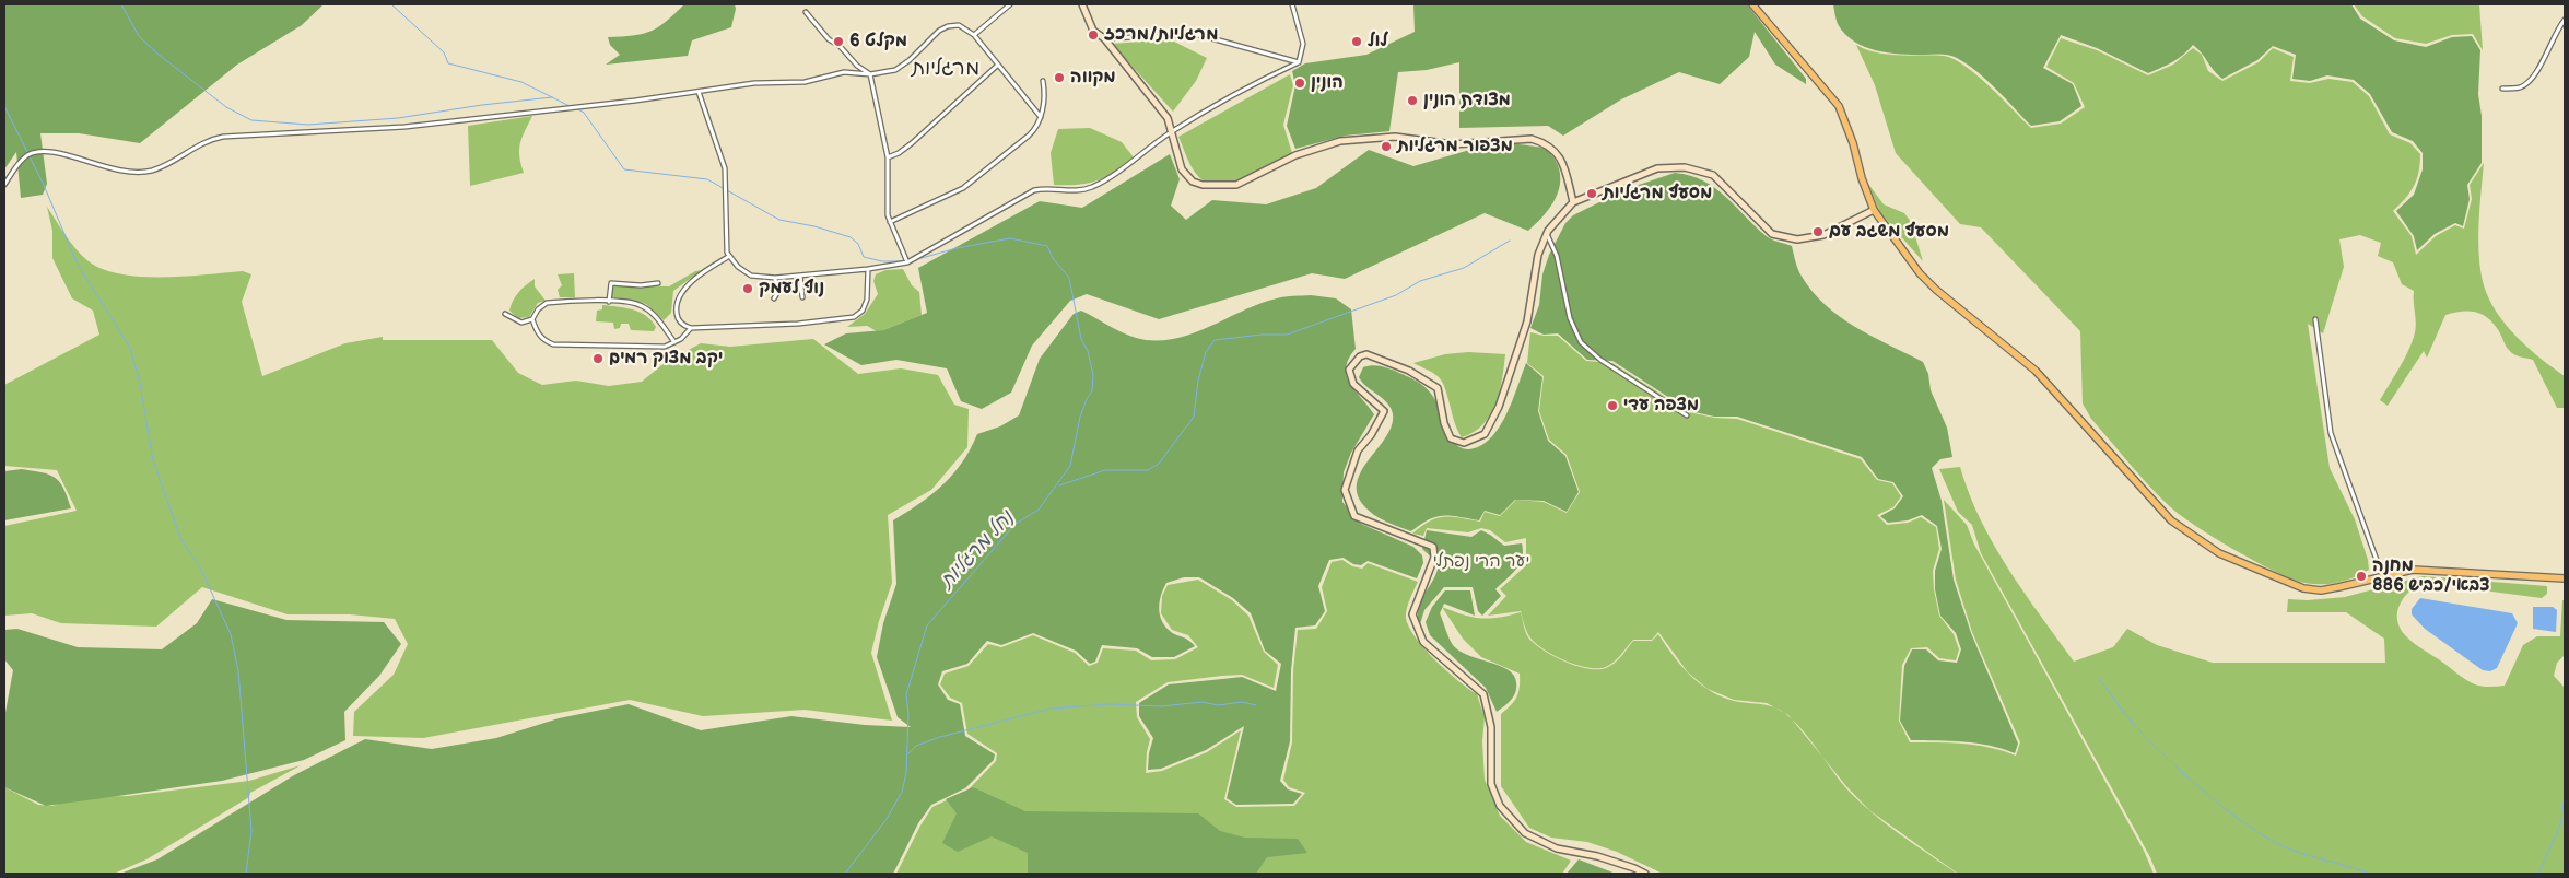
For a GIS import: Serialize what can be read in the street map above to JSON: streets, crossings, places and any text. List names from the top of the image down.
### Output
{
  "districts": ["מרגליות"],
  "water": ["נחל מרגליות"],
  "parks": ["יער הרי נפתלי"],
  "places": [
    "מרגליות/מרכז",
    "מקלט 6",
    "לול",
    "מקווה",
    "הונין",
    "מצודת הונין",
    "מצפור מרגליות",
    "מסעף מרגליות",
    "מסעף משגב עם",
    "נוף לעמק",
    "יקב מצוק רמים",
    "מצפה עדי",
    "מחנה צבאי/כביש 886"
  ]
}
